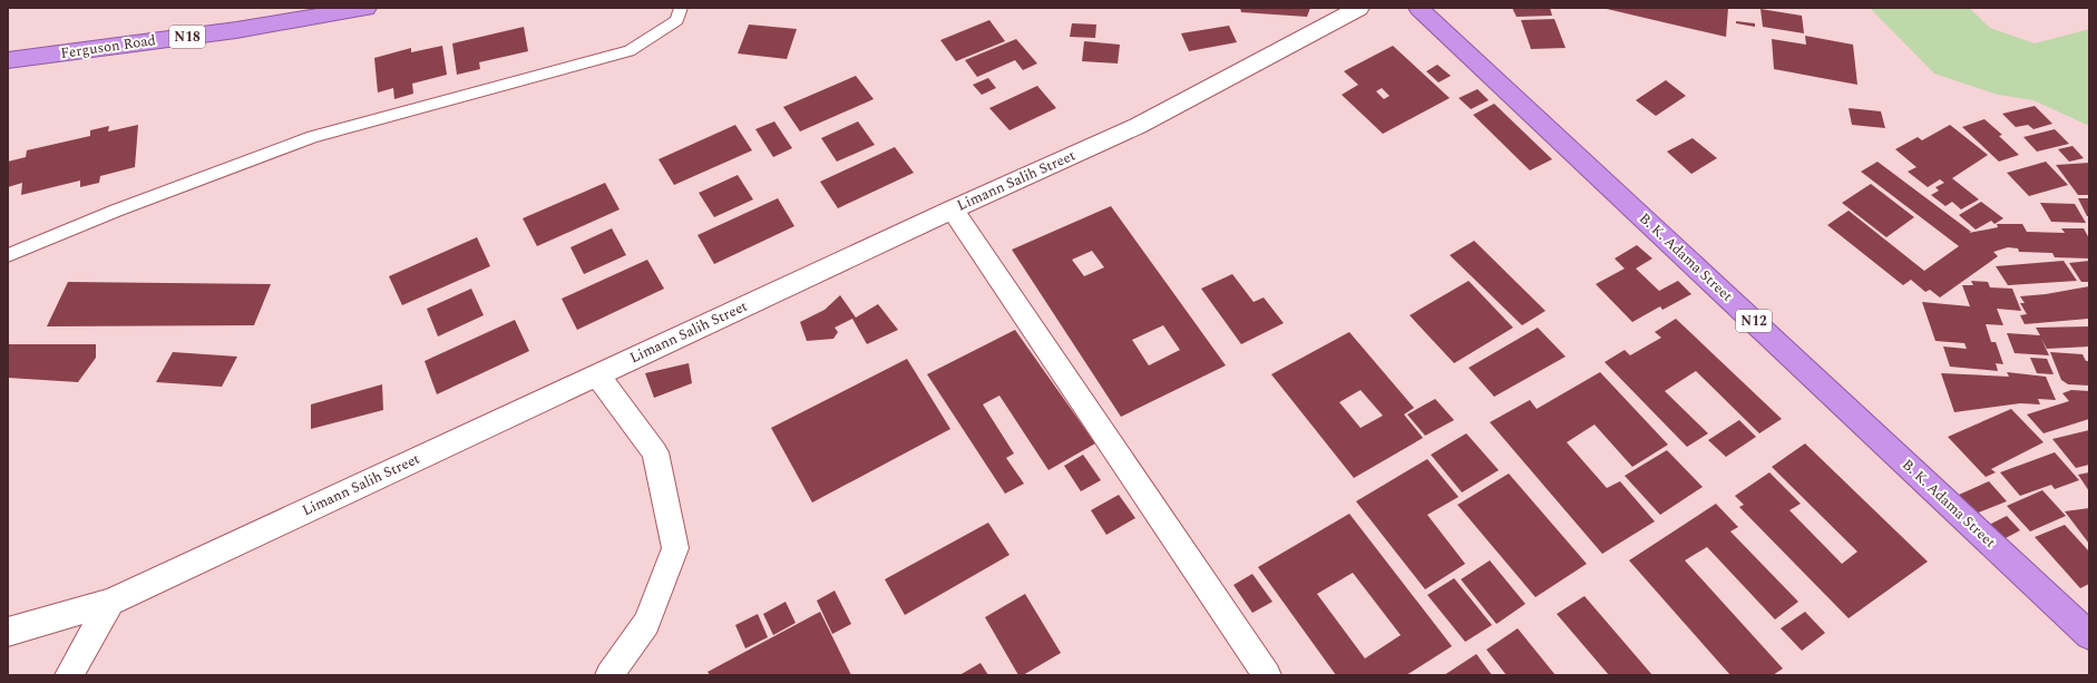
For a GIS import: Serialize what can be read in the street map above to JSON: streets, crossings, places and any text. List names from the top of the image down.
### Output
{
  "streets": {
    "highway": [
      "N18",
      "Ferguson Road",
      "B. K. Adama Street",
      "N12"
    ],
    "street": ["Limann Salih Street"]
  }
}
